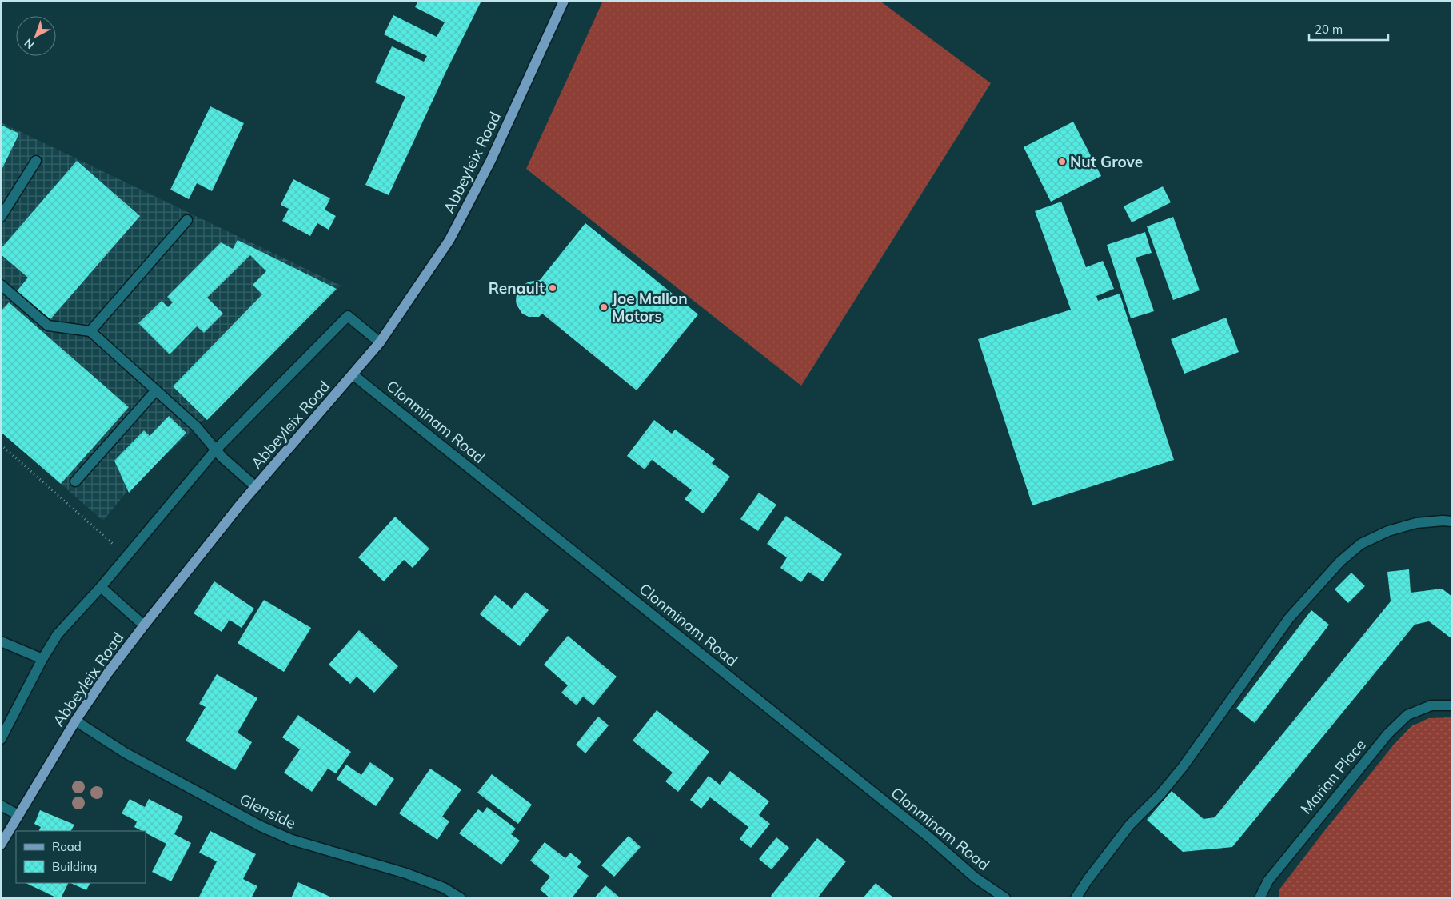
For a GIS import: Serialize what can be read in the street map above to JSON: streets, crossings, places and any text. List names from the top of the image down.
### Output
{
  "streets": {
    "main road": ["Abbeyleix Road"],
    "street": ["Clonminam Road", "Marian Place", "Glenside"]
  },
  "crossings": [
    ["Abbeyleix Road", "Clonminam Road"],
    ["Abbeyleix Road", "Glenside"]
  ],
  "places": ["Nut Grove", "Renault", "Joe Mallon Motors"],
  "legend": ["Road", "Building"],
  "scale_bar": "20 m",
  "north": "bottom left"
}
